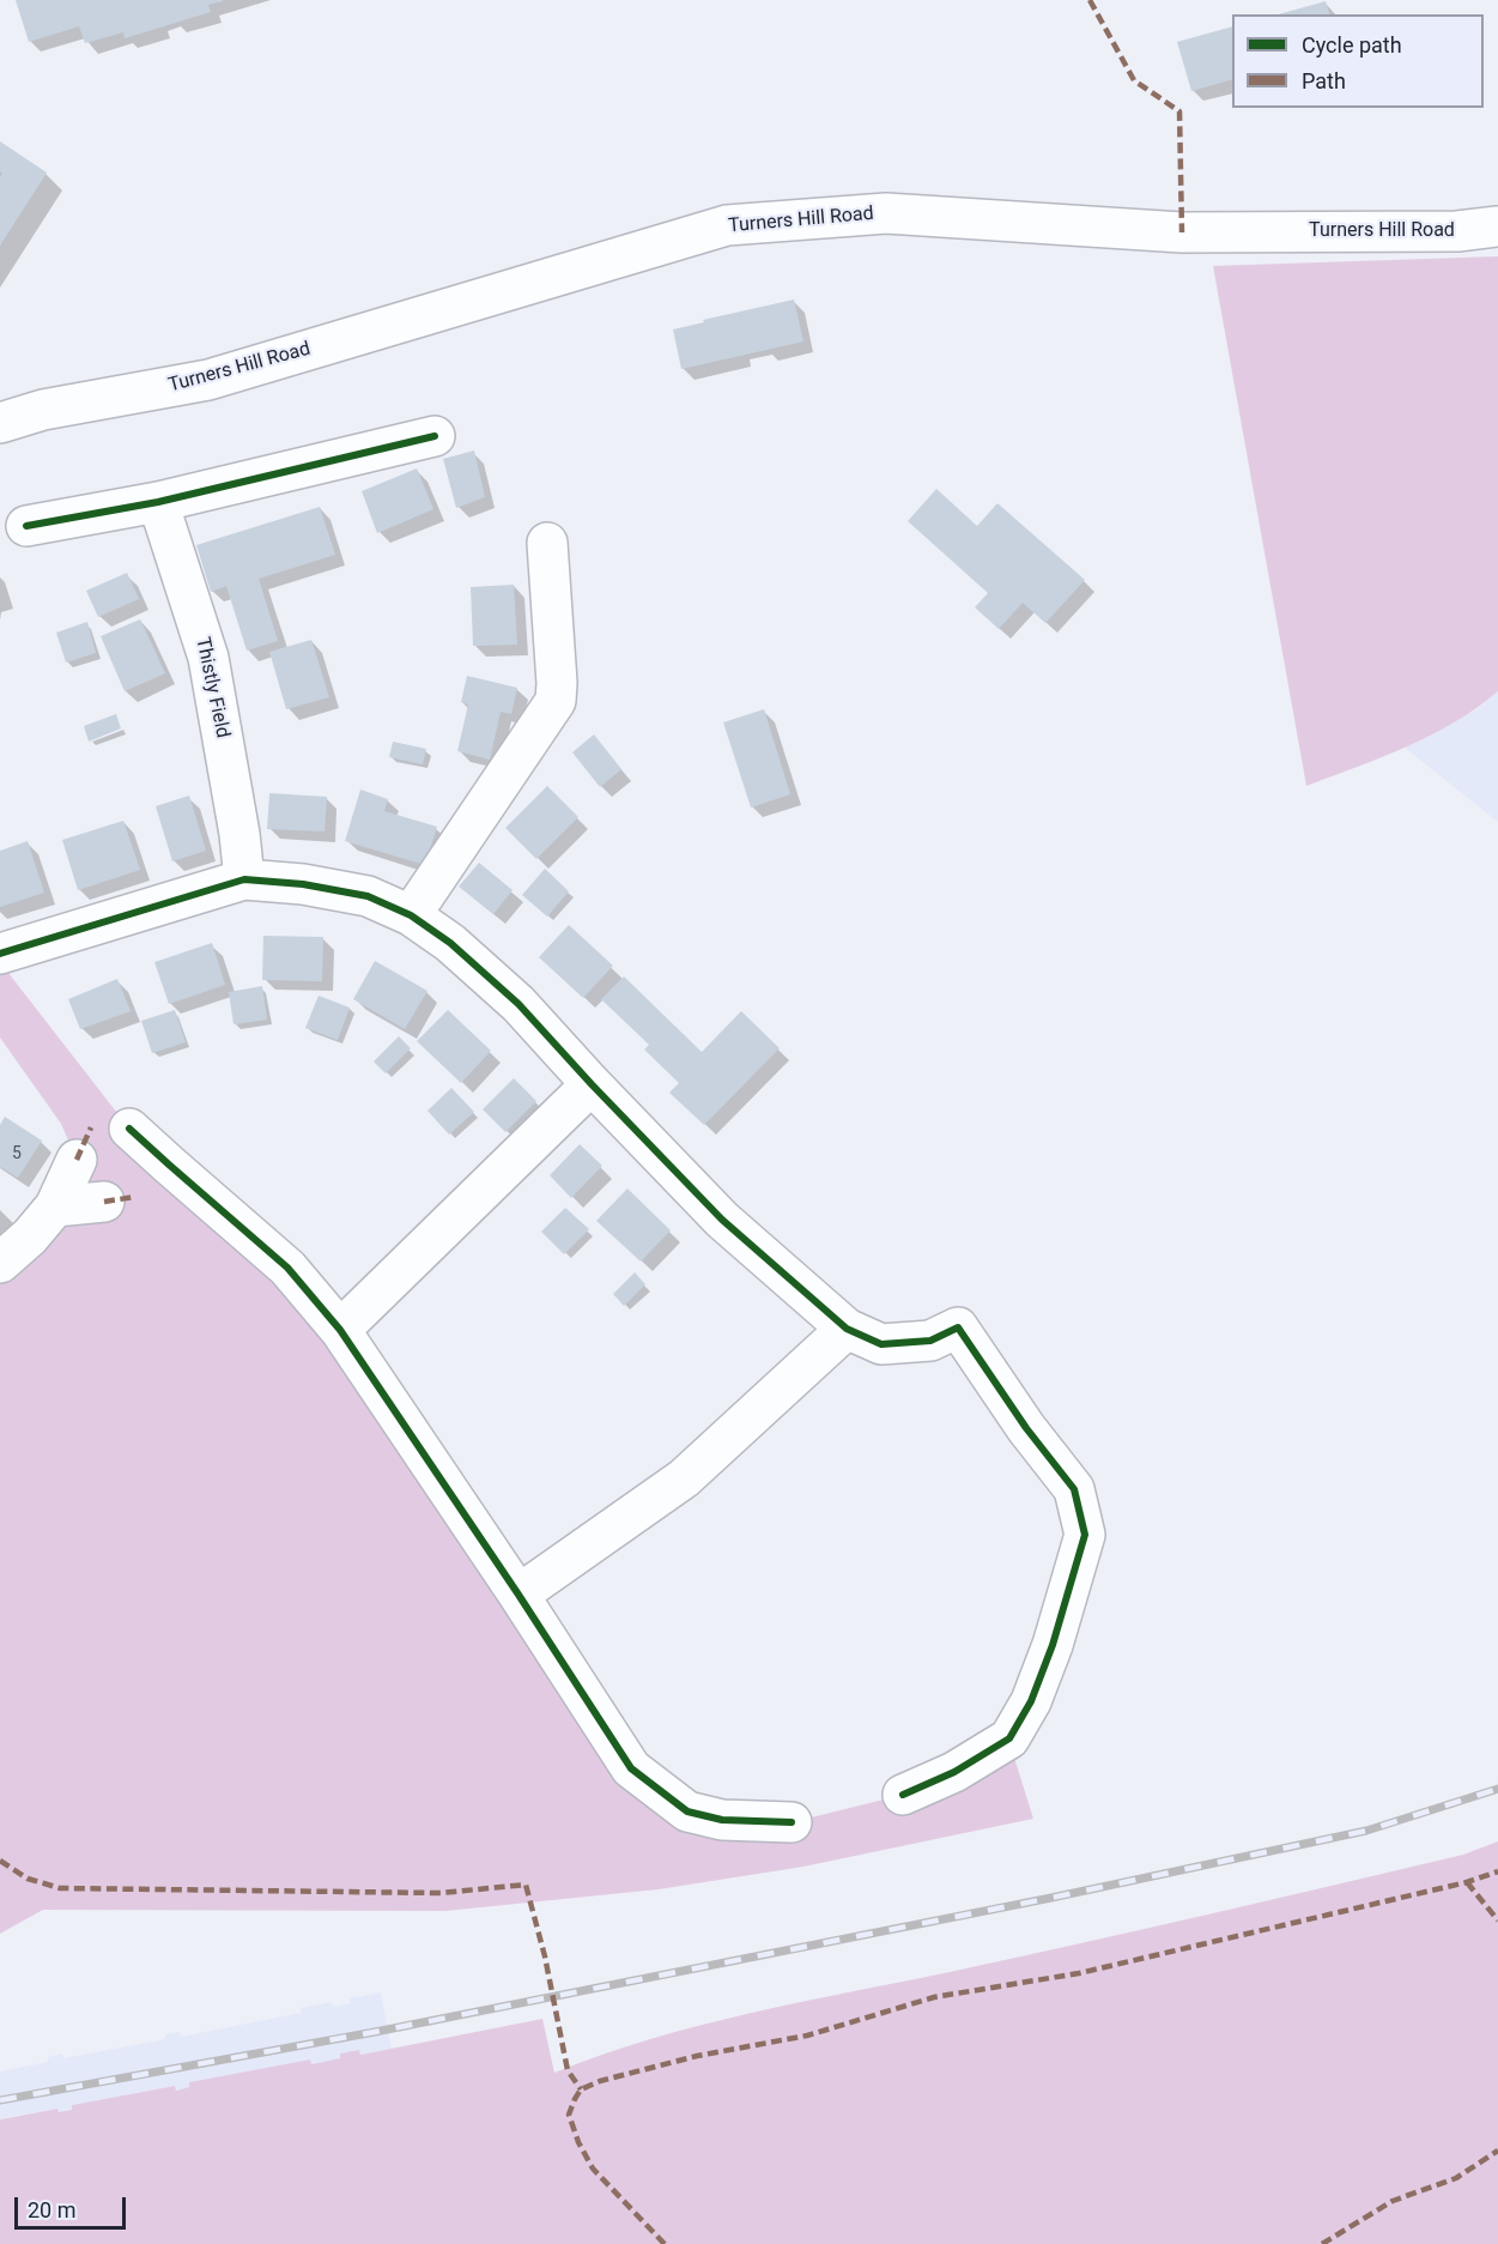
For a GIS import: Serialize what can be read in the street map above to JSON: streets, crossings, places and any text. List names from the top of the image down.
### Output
{
  "streets": {
    "street": ["Turners Hill Road", "Thistly Field"]
  },
  "house_numbers": ["5"],
  "legend": ["Cycle path", "Path"],
  "scale_bar": "20 m"
}
